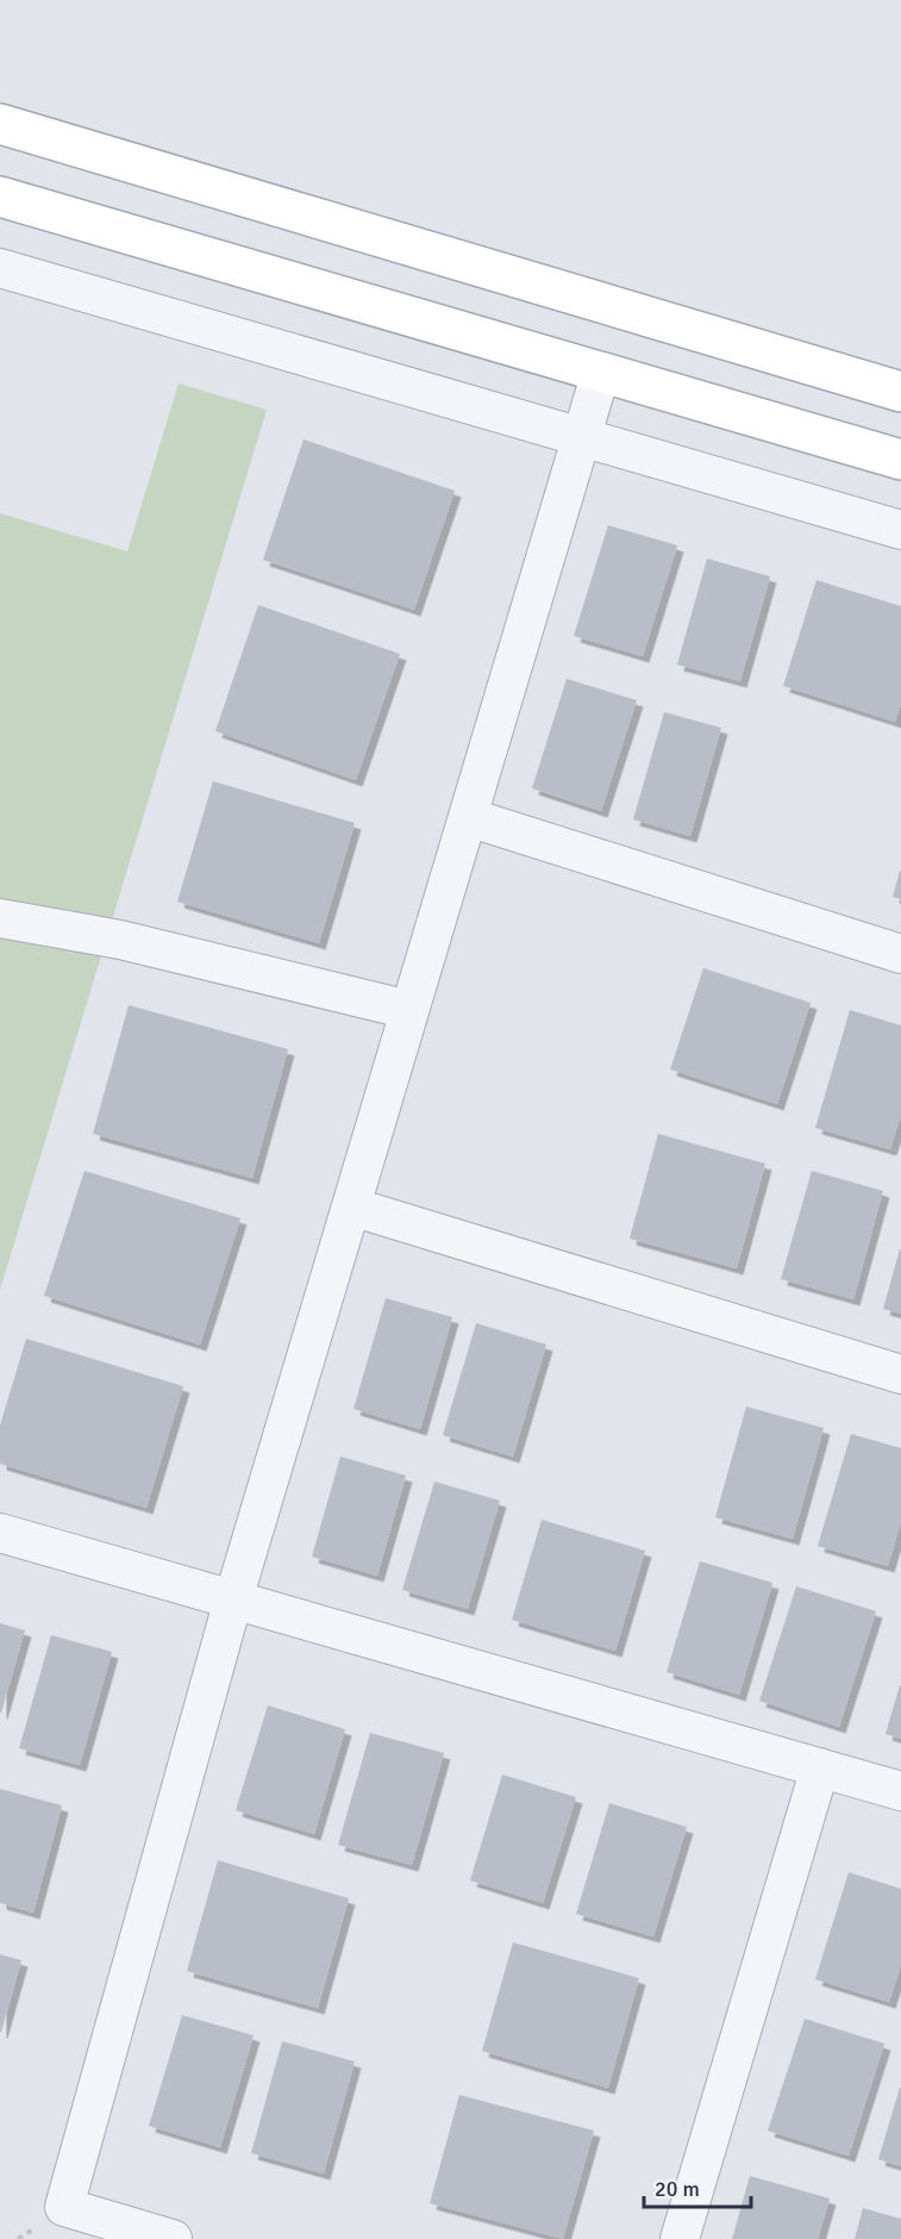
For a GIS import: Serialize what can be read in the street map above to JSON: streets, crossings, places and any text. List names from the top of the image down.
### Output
{
  "scale_bar": "20 m"
}
